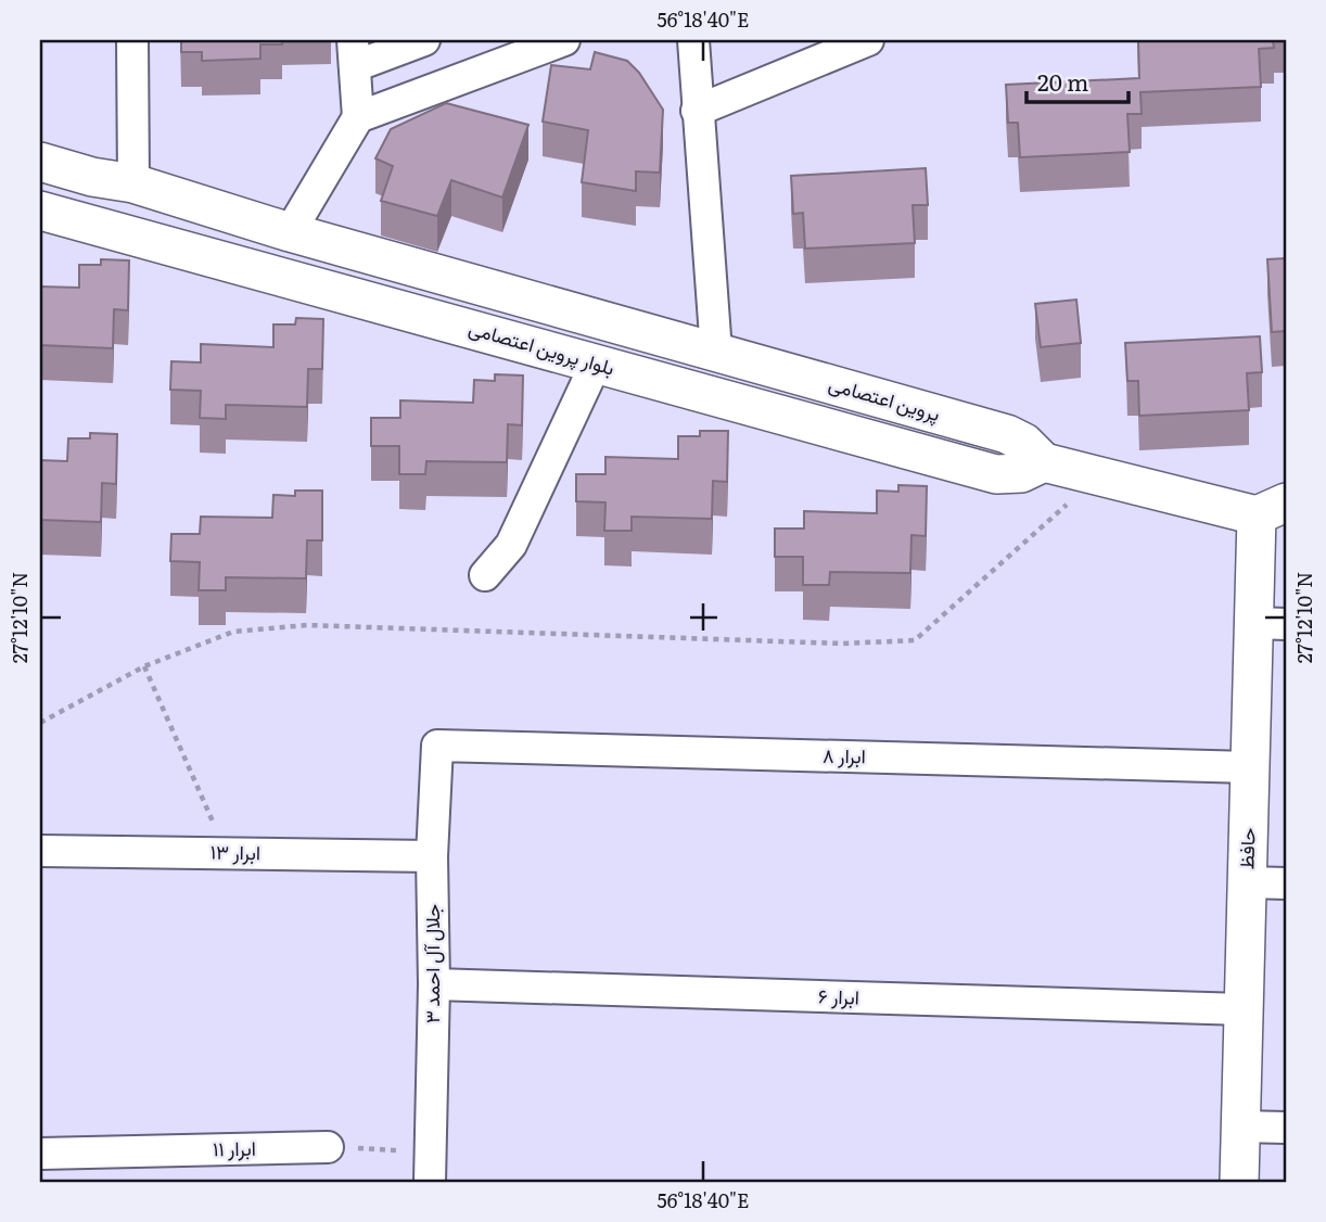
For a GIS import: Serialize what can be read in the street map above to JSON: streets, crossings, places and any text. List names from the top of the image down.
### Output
{
  "streets": {
    "street": [
      "بلوار پروین اعتصامی",
      "پروین اعتصامی",
      "ابرار ۸",
      "حافظ",
      "ابرار ۱۳",
      "جلال آل احمد ۳",
      "ابرار ۶",
      "ابرار ۱۱"
    ]
  },
  "crossings": [
    ["بلوار پروین اعتصامی", "پروین اعتصامی"],
    ["ابرار ۸", "حافظ"],
    ["ابرار ۸", "جلال آل احمد ۳"],
    ["حافظ", "ابرار ۶"],
    ["ابرار ۱۳", "جلال آل احمد ۳"],
    ["جلال آل احمد ۳", "ابرار ۶"]
  ],
  "scale_bar": "20 m",
  "coordinates": ["56°18'40\"E", "27°12'10\"N"]
}
